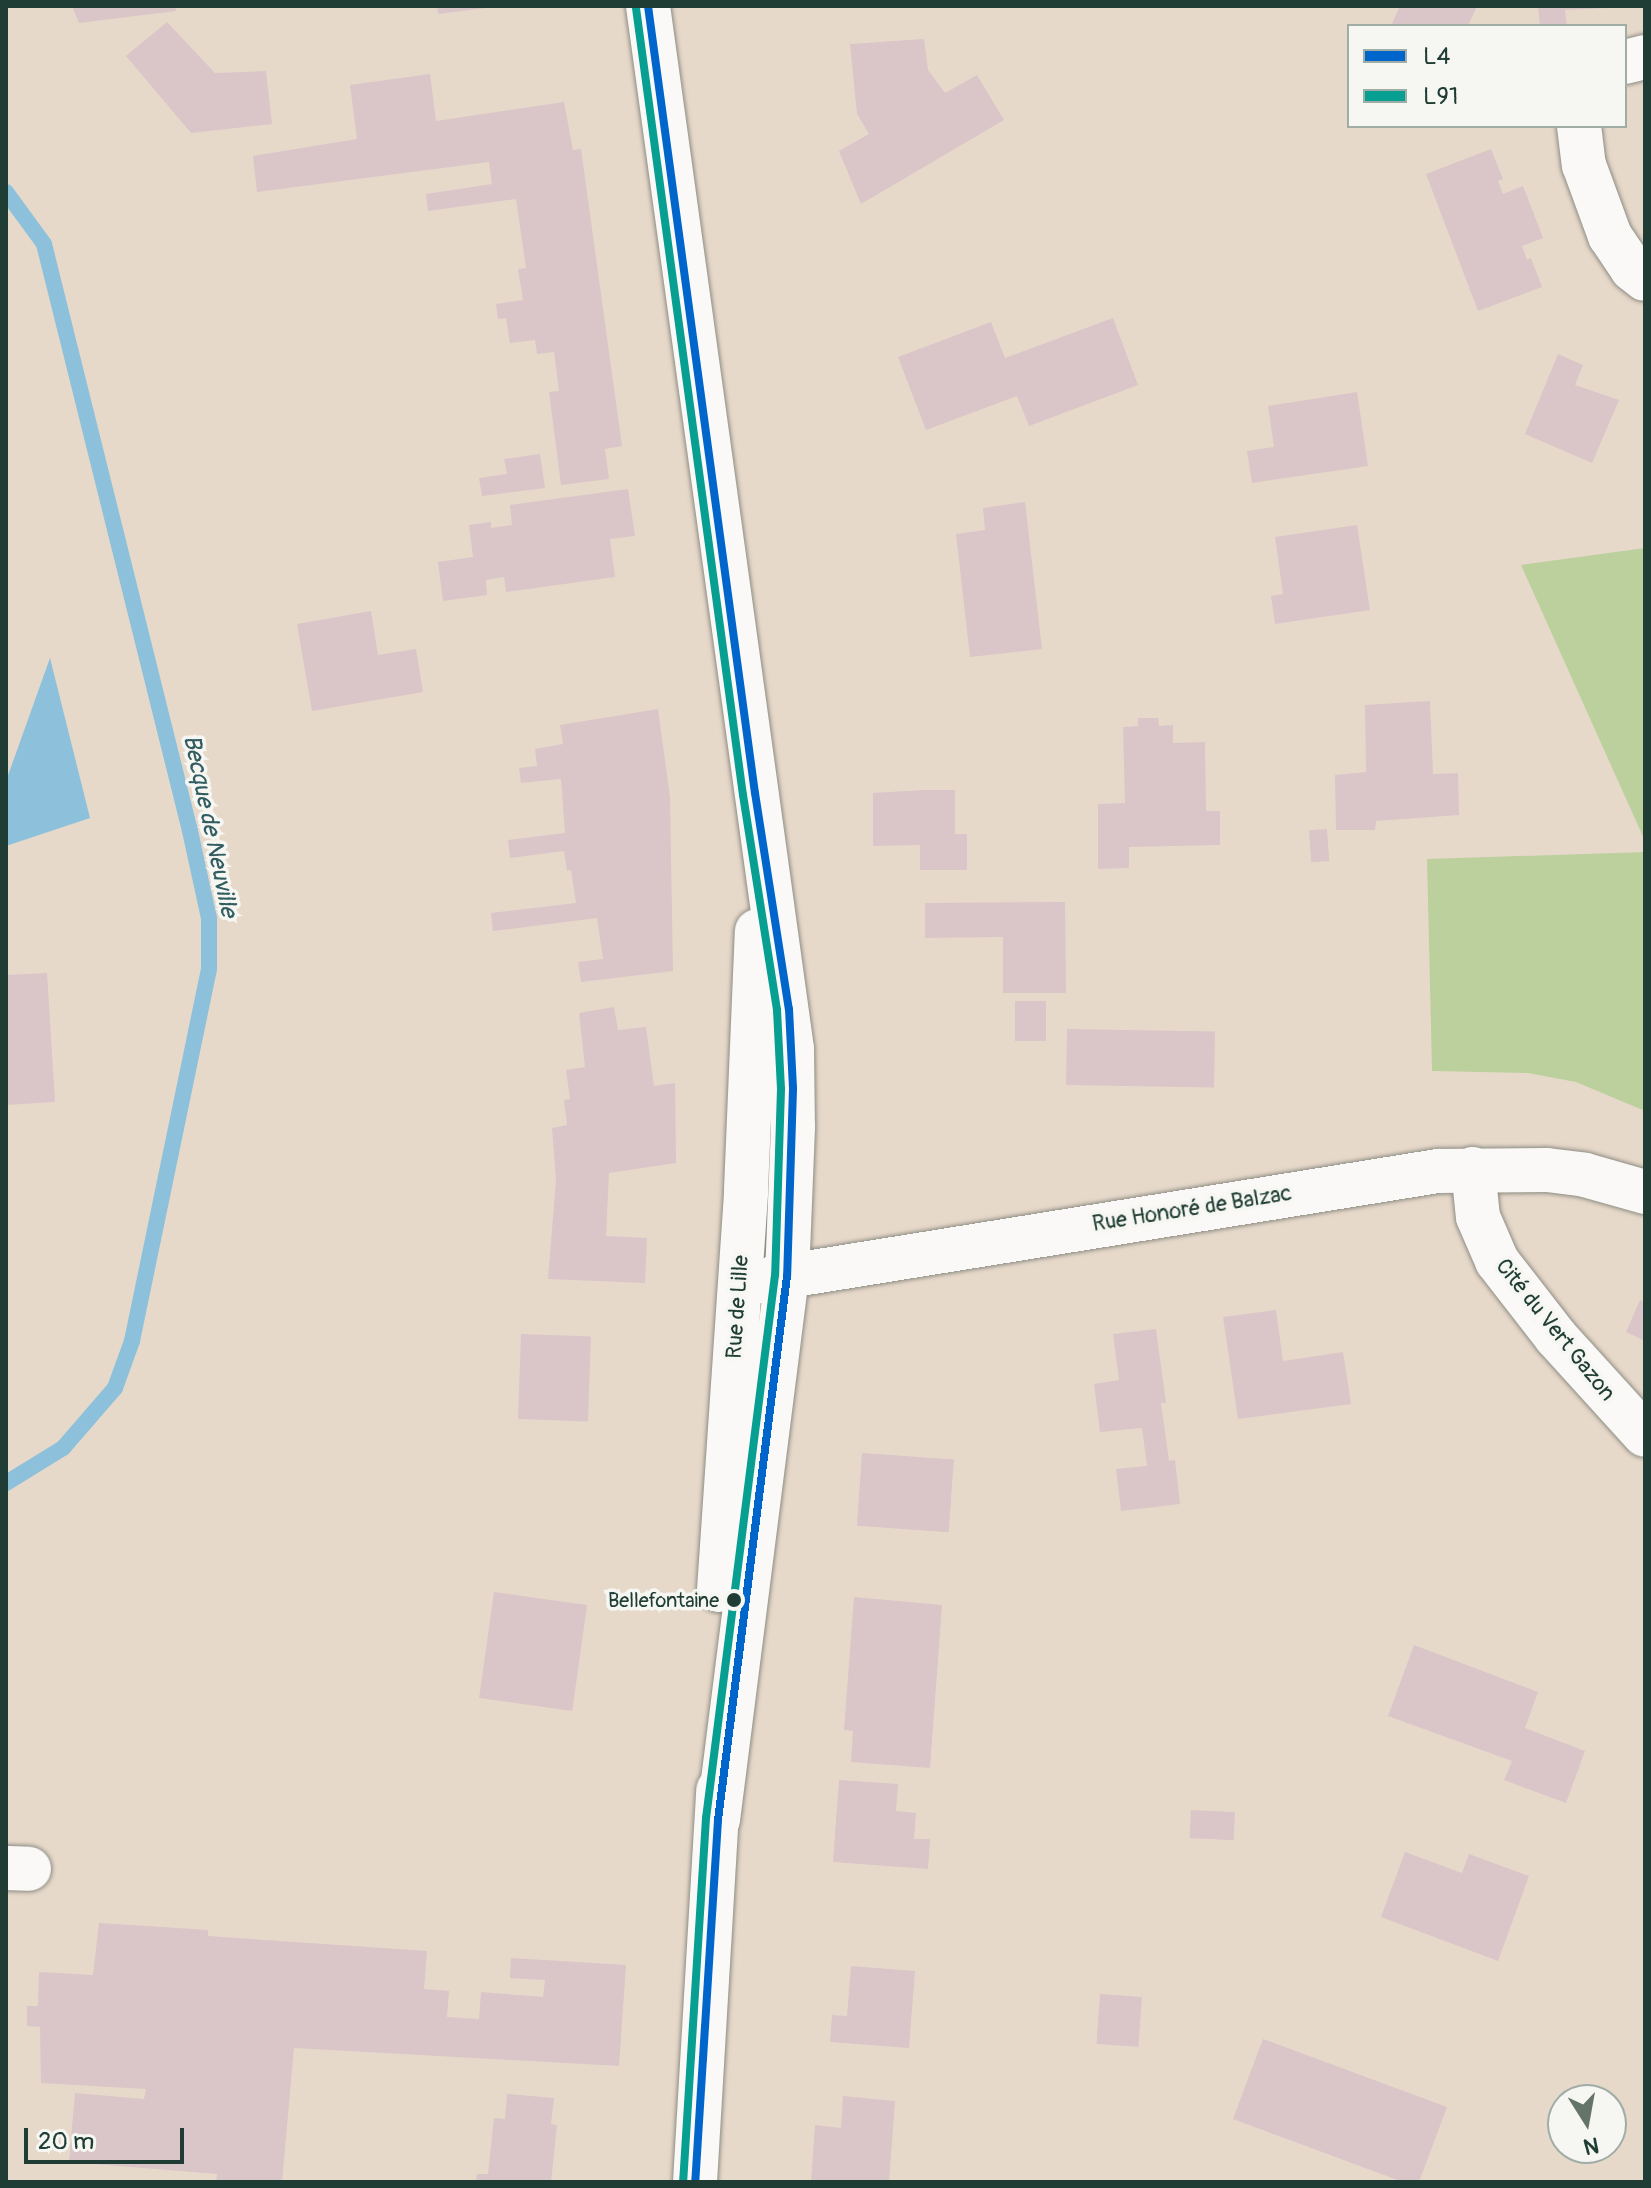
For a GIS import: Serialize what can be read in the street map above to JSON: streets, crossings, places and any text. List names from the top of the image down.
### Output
{
  "streets": {
    "main road": ["Rue Honoré de Balzac", "Rue de Lille", "Cité du Vert Gazon"]
  },
  "crossings": [
    ["Rue Honoré de Balzac", "Rue de Lille"],
    ["Rue Honoré de Balzac", "Cité du Vert Gazon"]
  ],
  "water": ["Becque de Neuville"],
  "places": ["Bellefontaine"],
  "lines": ["transit line L4", "transit line L91"],
  "legend": ["L4", "L91"],
  "scale_bar": "20 m",
  "north": "bottom"
}
